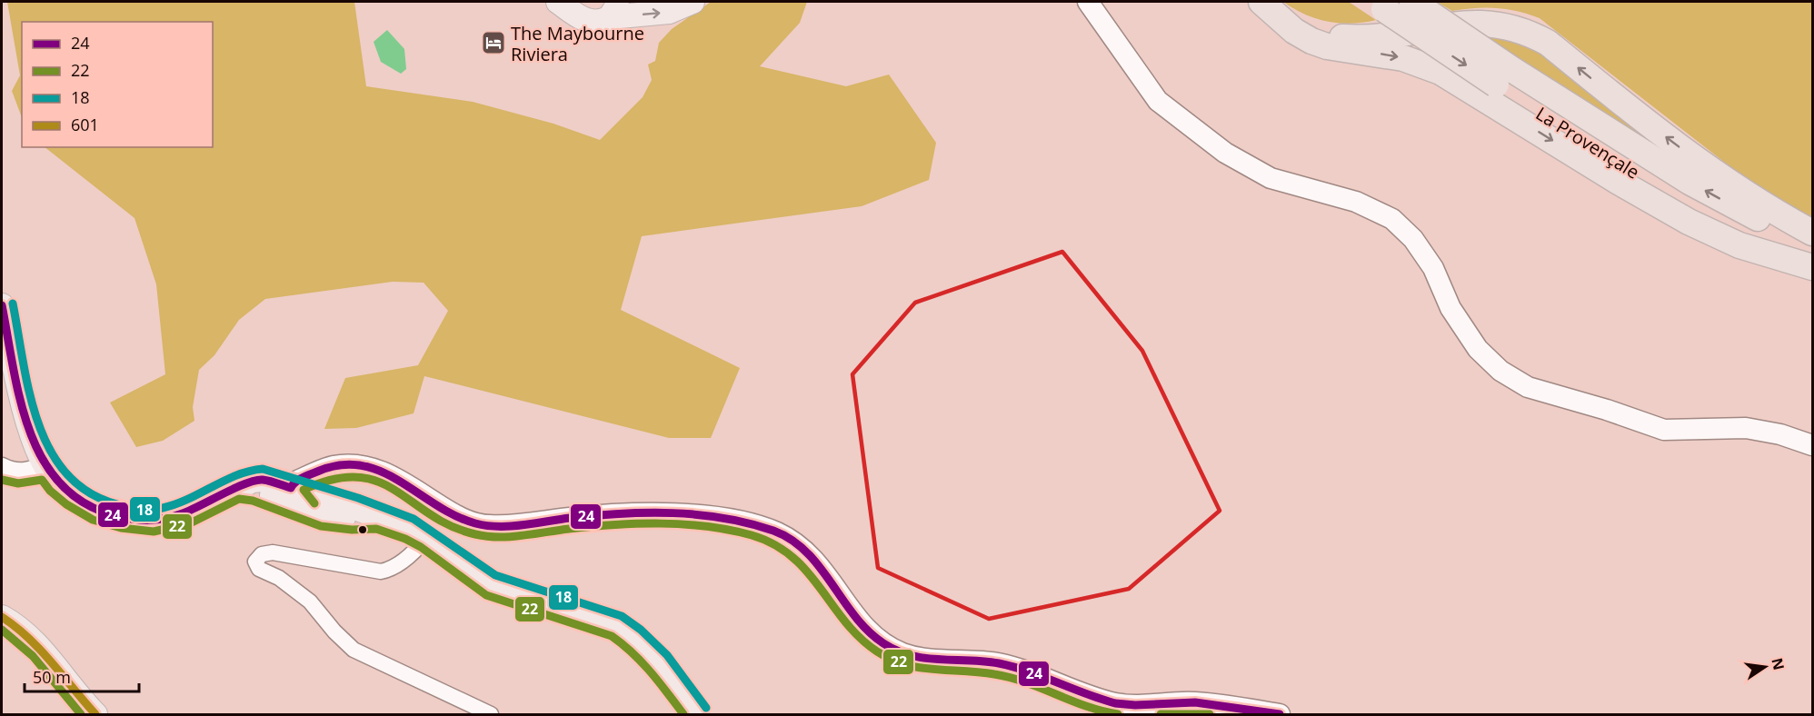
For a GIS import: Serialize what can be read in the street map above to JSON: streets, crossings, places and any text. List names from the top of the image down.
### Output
{
  "streets": {
    "highway": ["La Provençale"]
  },
  "places": {
    "hotel": ["The Maybourne Riviera"]
  },
  "lines": [
    "transit line 18",
    "transit line 24",
    "transit line 22",
    "transit line 601"
  ],
  "legend": [
    "24",
    "22",
    "18",
    "601"
  ],
  "scale_bar": "50 m",
  "north": "right"
}
